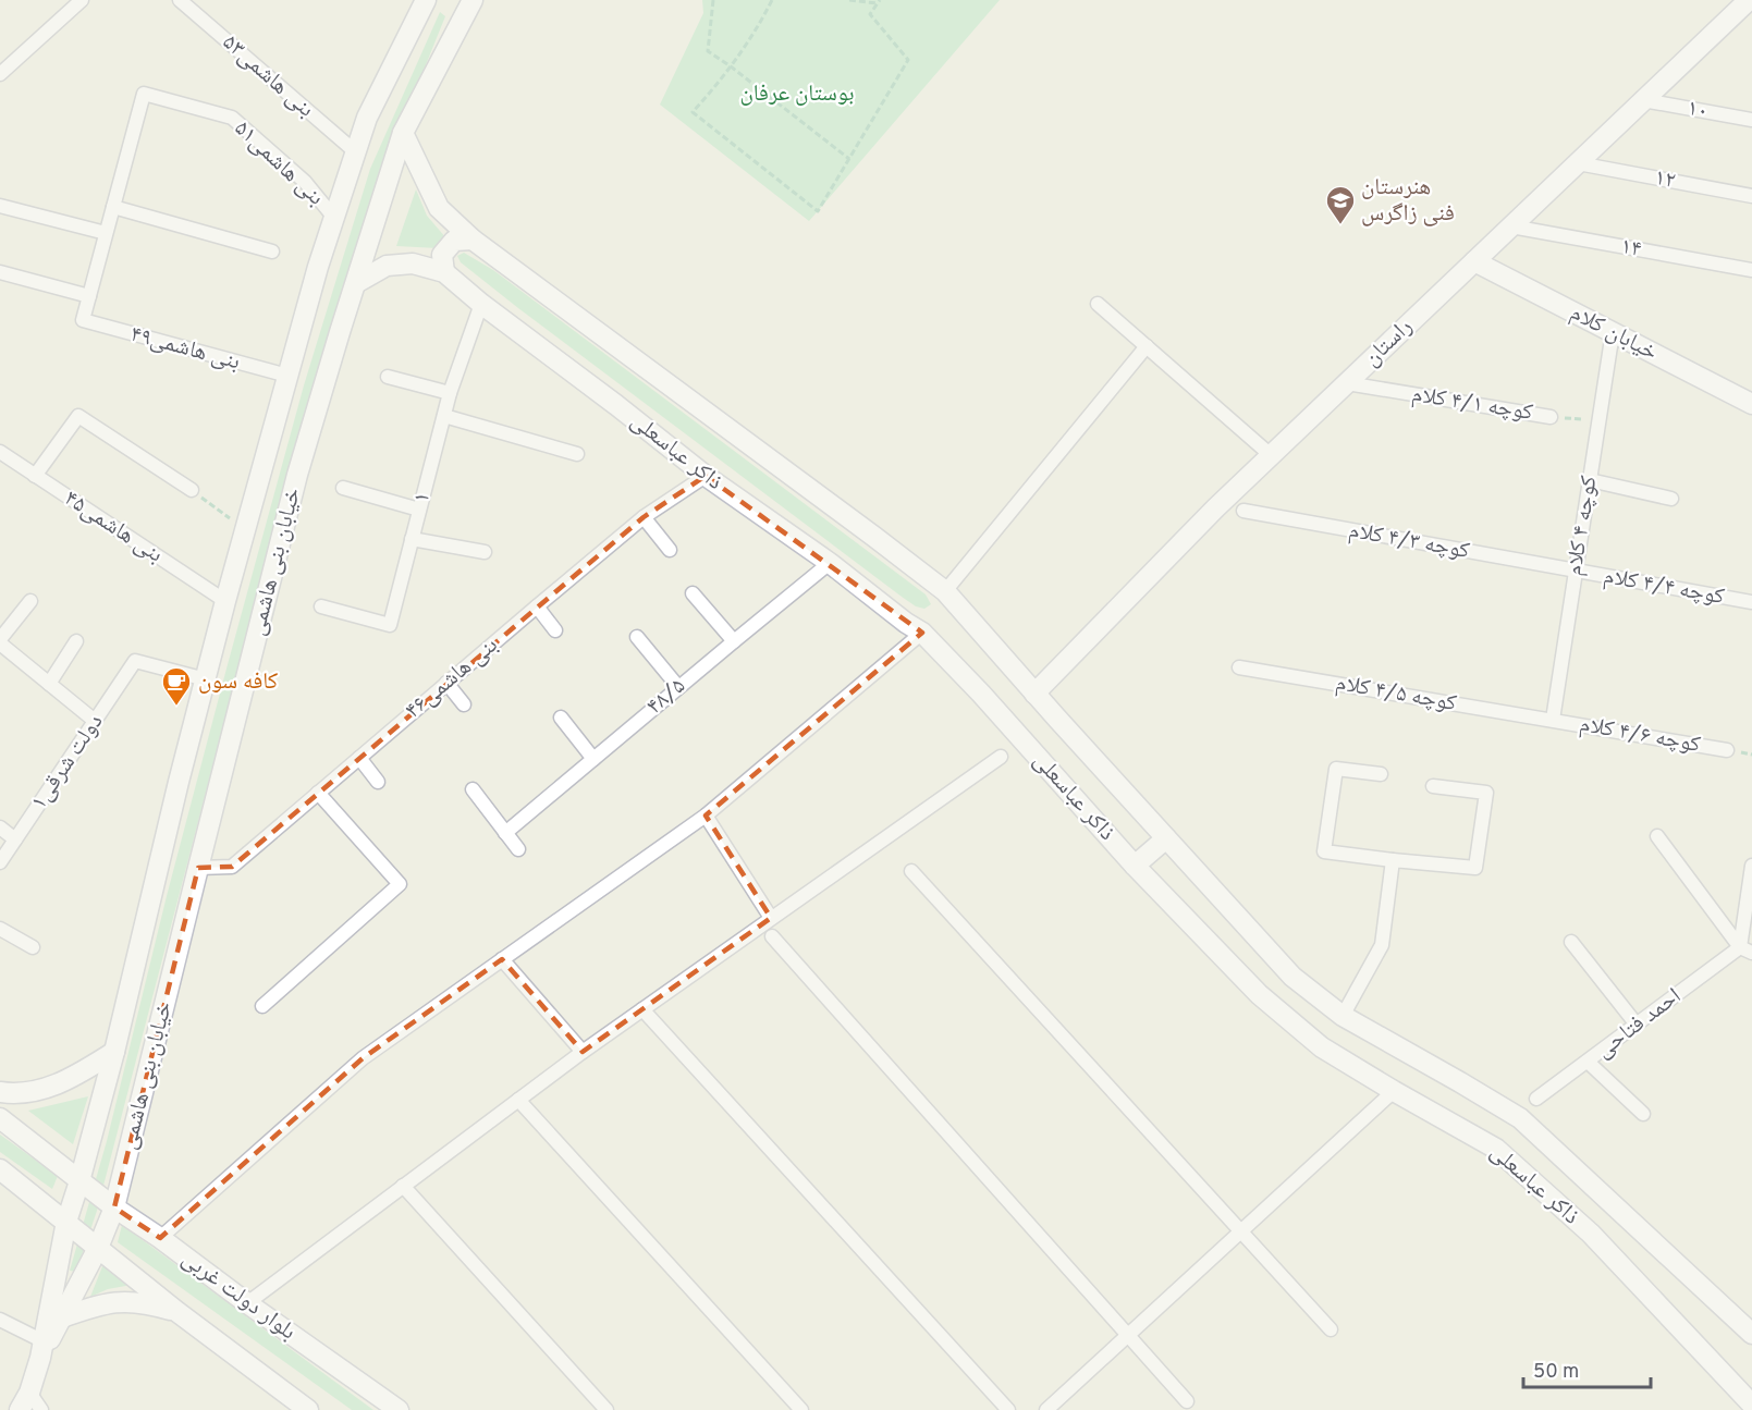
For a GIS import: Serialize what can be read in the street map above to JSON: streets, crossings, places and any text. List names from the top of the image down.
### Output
{
  "streets": {
    "street": [
      "بنی هاشمی۵۳",
      "۱۰",
      "بنی هاشمی۵۱",
      "۱۲",
      "۱۴",
      "خیابان کلام",
      "راستان",
      "بنی هاشمی۴۹",
      "کوچه ۴/۱ کلام",
      "ذاکر عباسعلی",
      "۱",
      "کوچه ۴ کلام",
      "بنی هاشمی۴۵",
      "کوچه ۴/۳ کلام",
      "خیابان بنی هاشمی",
      "کوچه ۴/۴ کلام",
      "بنی هاشمی۴۶",
      "کوچه ۴/۵ کلام",
      "۴۸/۵",
      "کوچه ۴/۶ کلام",
      "۱دولت شرقی",
      "احمد فتاحی",
      "بلوار دولت غربی"
    ]
  },
  "crossings": [
    ["بنی هاشمی۵۳", "خیابان بنی هاشمی"],
    ["۱۰", "راستان"],
    ["بنی هاشمی۵۱", "خیابان بنی هاشمی"],
    ["۱۲", "راستان"],
    ["۱۴", "راستان"],
    ["خیابان کلام", "راستان"],
    ["خیابان کلام", "کوچه ۴ کلام"],
    ["راستان", "کوچه ۴/۱ کلام"],
    ["راستان", "ذاکر عباسعلی"],
    ["بنی هاشمی۴۹", "خیابان بنی هاشمی"],
    ["کوچه ۴/۱ کلام", "کوچه ۴ کلام"],
    ["ذاکر عباسعلی", "۱"],
    ["ذاکر عباسعلی", "خیابان بنی هاشمی"],
    ["ذاکر عباسعلی", "بنی هاشمی۴۶"],
    ["ذاکر عباسعلی", "۴۸/۵"],
    ["کوچه ۴ کلام", "کوچه ۴/۳ کلام"],
    ["کوچه ۴ کلام", "کوچه ۴/۴ کلام"],
    ["کوچه ۴ کلام", "کوچه ۴/۵ کلام"],
    ["کوچه ۴ کلام", "کوچه ۴/۶ کلام"],
    ["بنی هاشمی۴۵", "خیابان بنی هاشمی"],
    ["کوچه ۴/۳ کلام", "کوچه ۴/۴ کلام"],
    ["خیابان بنی هاشمی", "بنی هاشمی۴۶"],
    ["خیابان بنی هاشمی", "۱دولت شرقی"],
    ["خیابان بنی هاشمی", "بلوار دولت غربی"],
    ["کوچه ۴/۵ کلام", "کوچه ۴/۶ کلام"]
  ],
  "parks": ["بوستان عرفان"],
  "places": {
    "school or university": ["هنرستان فنی زاگرس"],
    "cafe": ["کافه سون"]
  },
  "scale_bar": "50 m"
}
